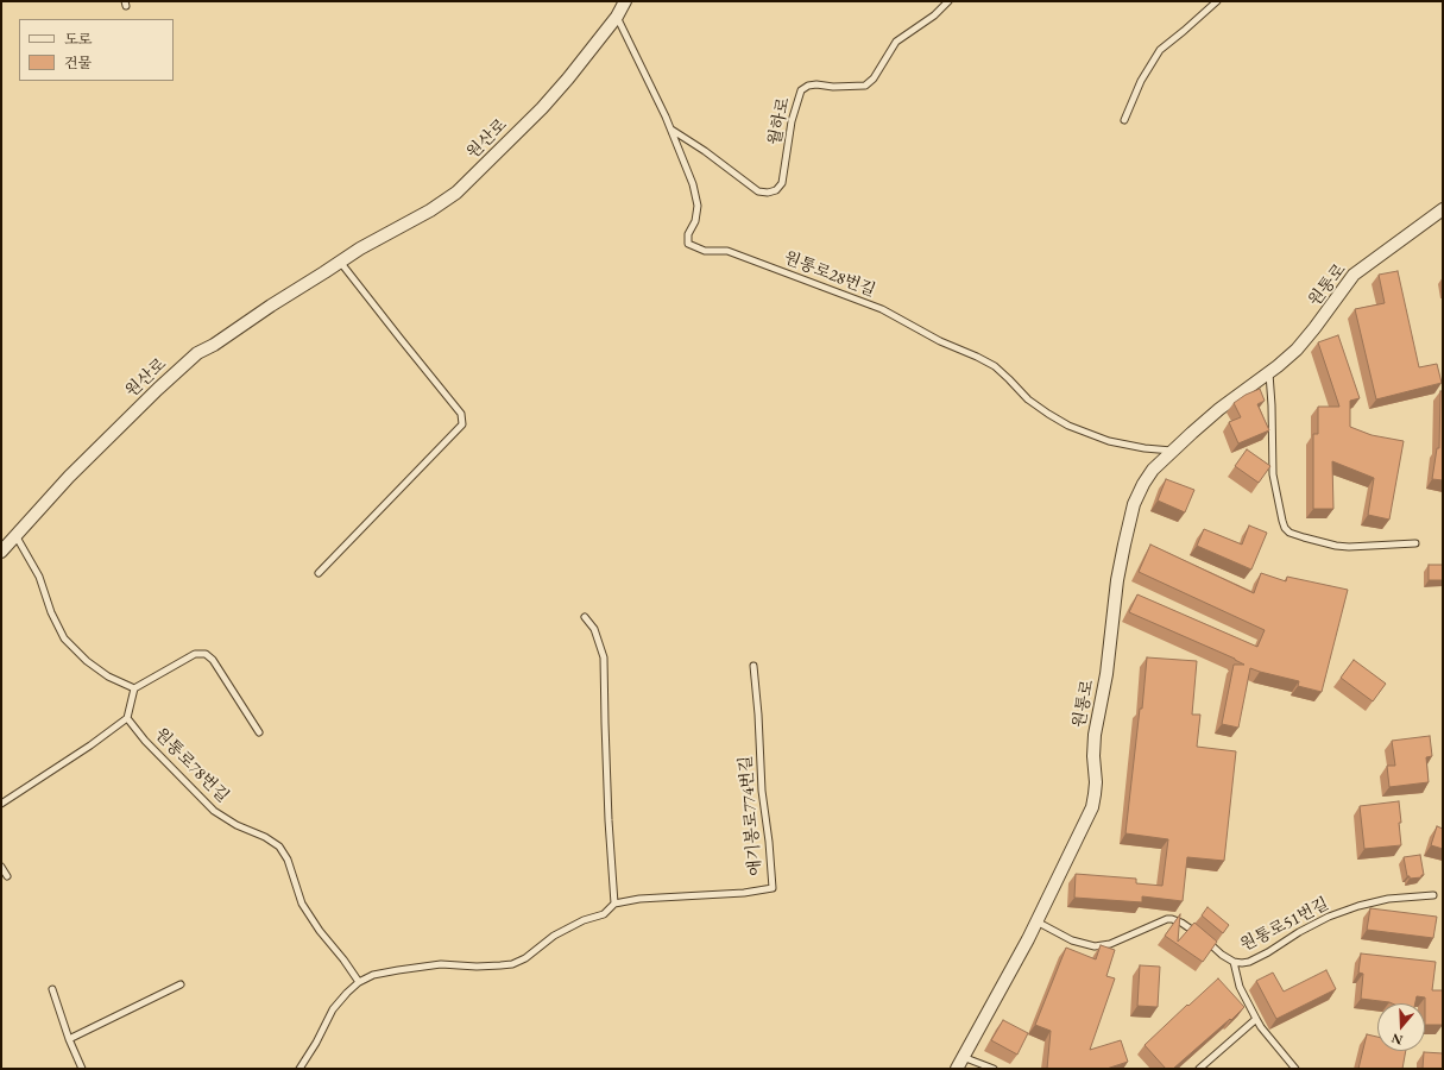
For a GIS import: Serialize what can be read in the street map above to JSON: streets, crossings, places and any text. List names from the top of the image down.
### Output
{
  "streets": {
    "street": ["원산로", "원통로"],
    "lane": [
      "월하로",
      "원통로28번길",
      "원통로78번길",
      "애기봉로774번길",
      "원통로51번길"
    ]
  },
  "crossings": [
    ["월하로", "원통로28번길"],
    ["원산로", "원통로28번길"],
    ["원통로28번길", "원통로"],
    ["원통로", "원통로51번길"],
    ["원통로78번길", "애기봉로774번길"]
  ],
  "legend": ["도로", "건물"],
  "north": "bottom"
}
